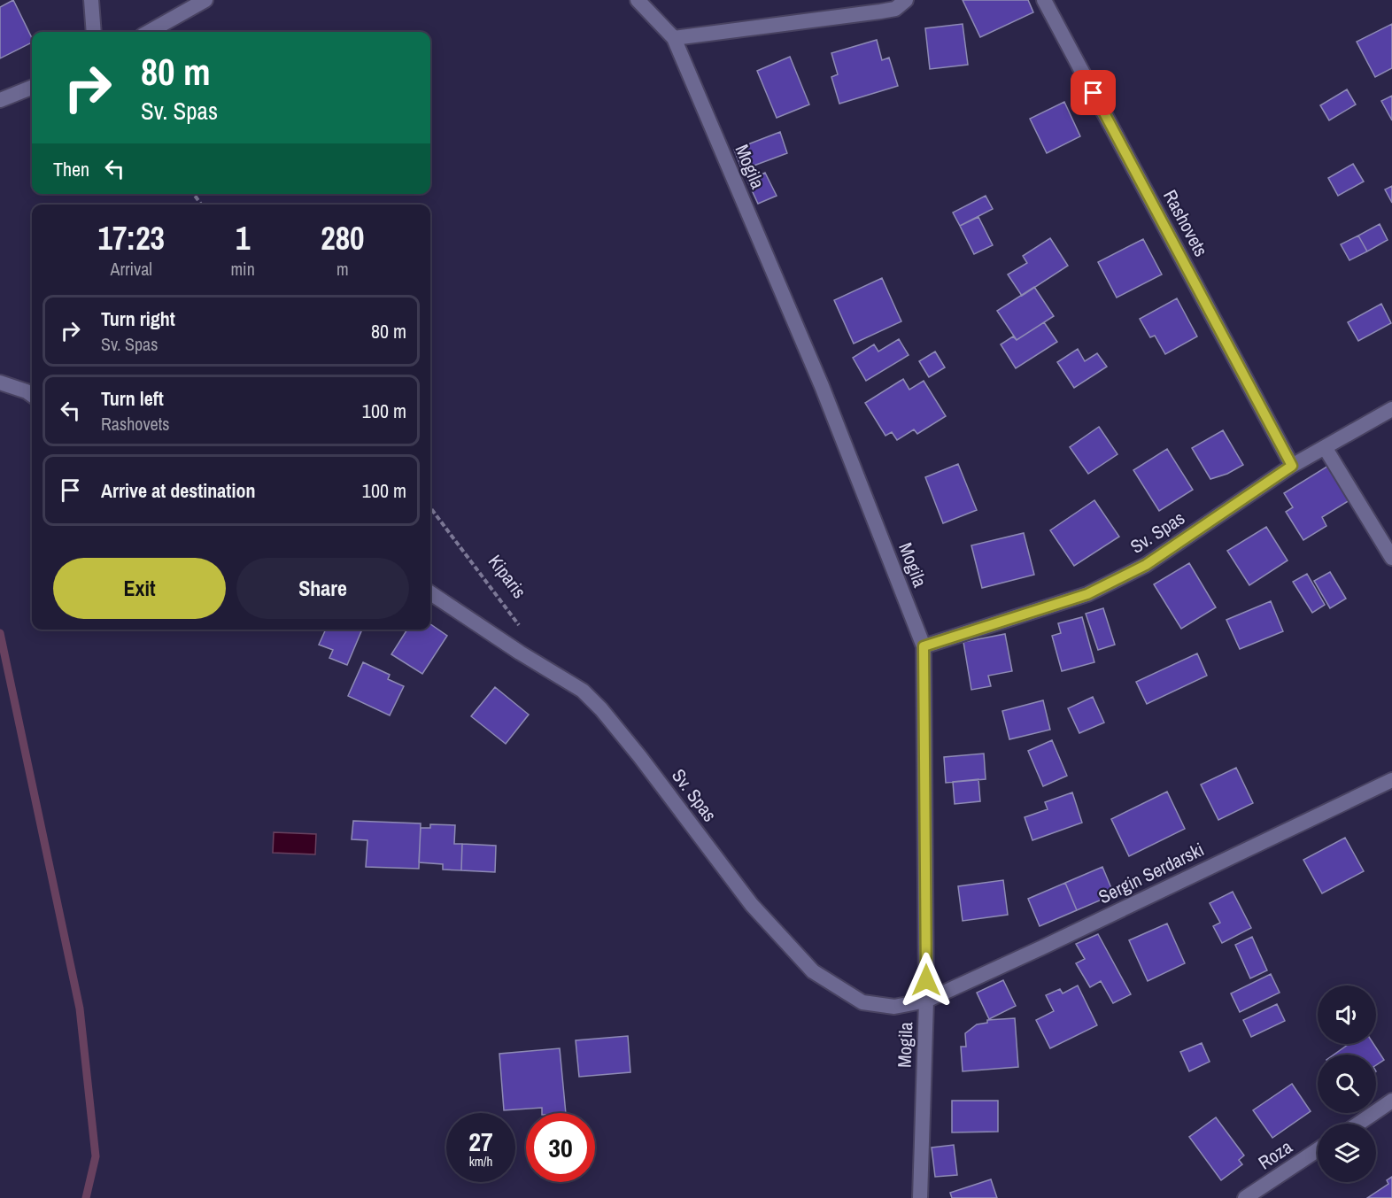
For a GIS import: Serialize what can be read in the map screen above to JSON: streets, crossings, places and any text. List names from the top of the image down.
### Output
{
  "streets": {
    "street": [
      "Mogila",
      "Rashovets",
      "Sv. Spas",
      "Sergin Serdarski",
      "Roza"
    ],
    "path": ["Kiparis"]
  },
  "crossings": [
    ["Mogila", "Sv. Spas"],
    ["Mogila", "Sergin Serdarski"],
    ["Rashovets", "Sv. Spas"],
    ["Sv. Spas", "Sergin Serdarski"]
  ],
  "page": {
    "turn": ["80 m", "Sv. Spas"],
    "then": "Then",
    "eta": [
      "17:23",
      "Arrival",
      "1",
      "min",
      "280",
      "m"
    ],
    "list": [
      {
        "name": "Turn right",
        "note": "Sv. Spas",
        "value": "80 m"
      },
      {
        "name": "Turn left",
        "note": "Rashovets",
        "value": "100 m"
      },
      {
        "name": "Arrive at destination",
        "value": "100 m"
      }
    ],
    "buttons": ["Exit", "Share"],
    "speed": "27 km/h",
    "limit": "30"
  }
}
